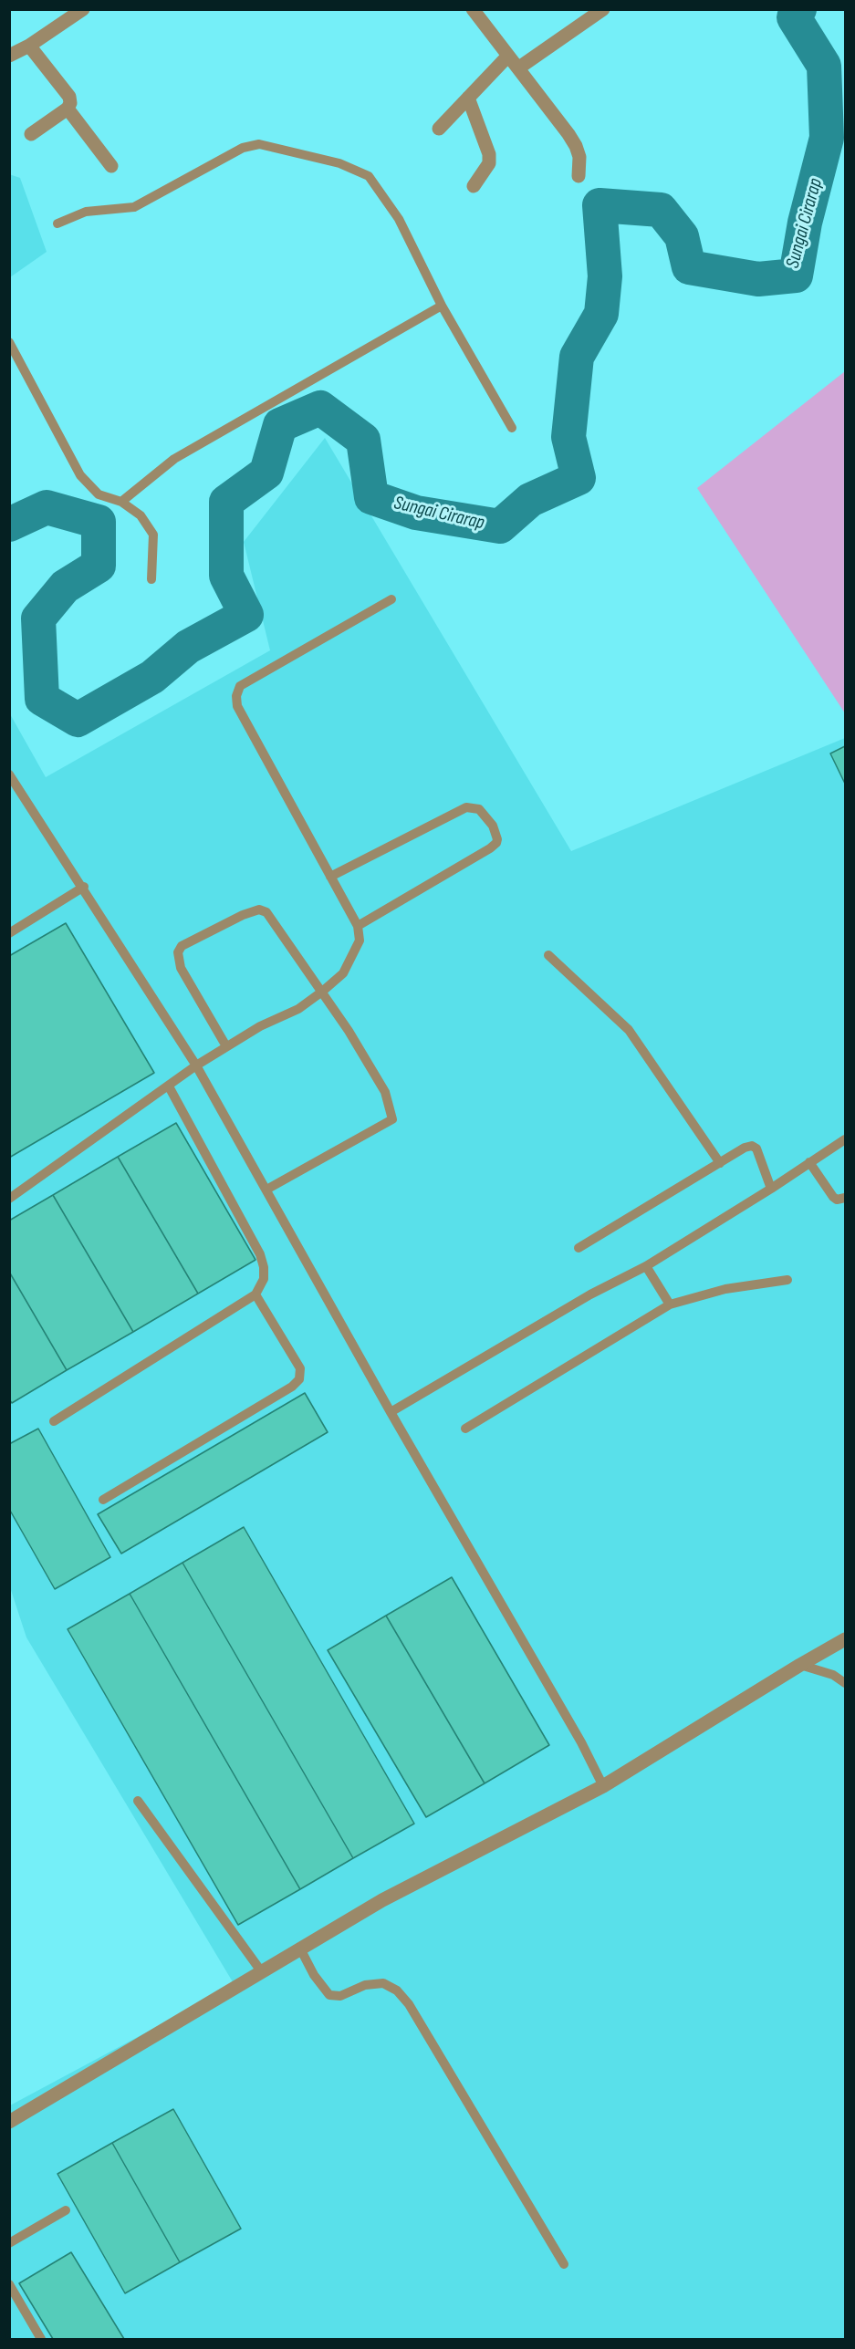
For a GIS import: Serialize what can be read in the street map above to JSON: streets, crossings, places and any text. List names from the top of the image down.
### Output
{
  "water": ["Sungai Cirarap"]
}
